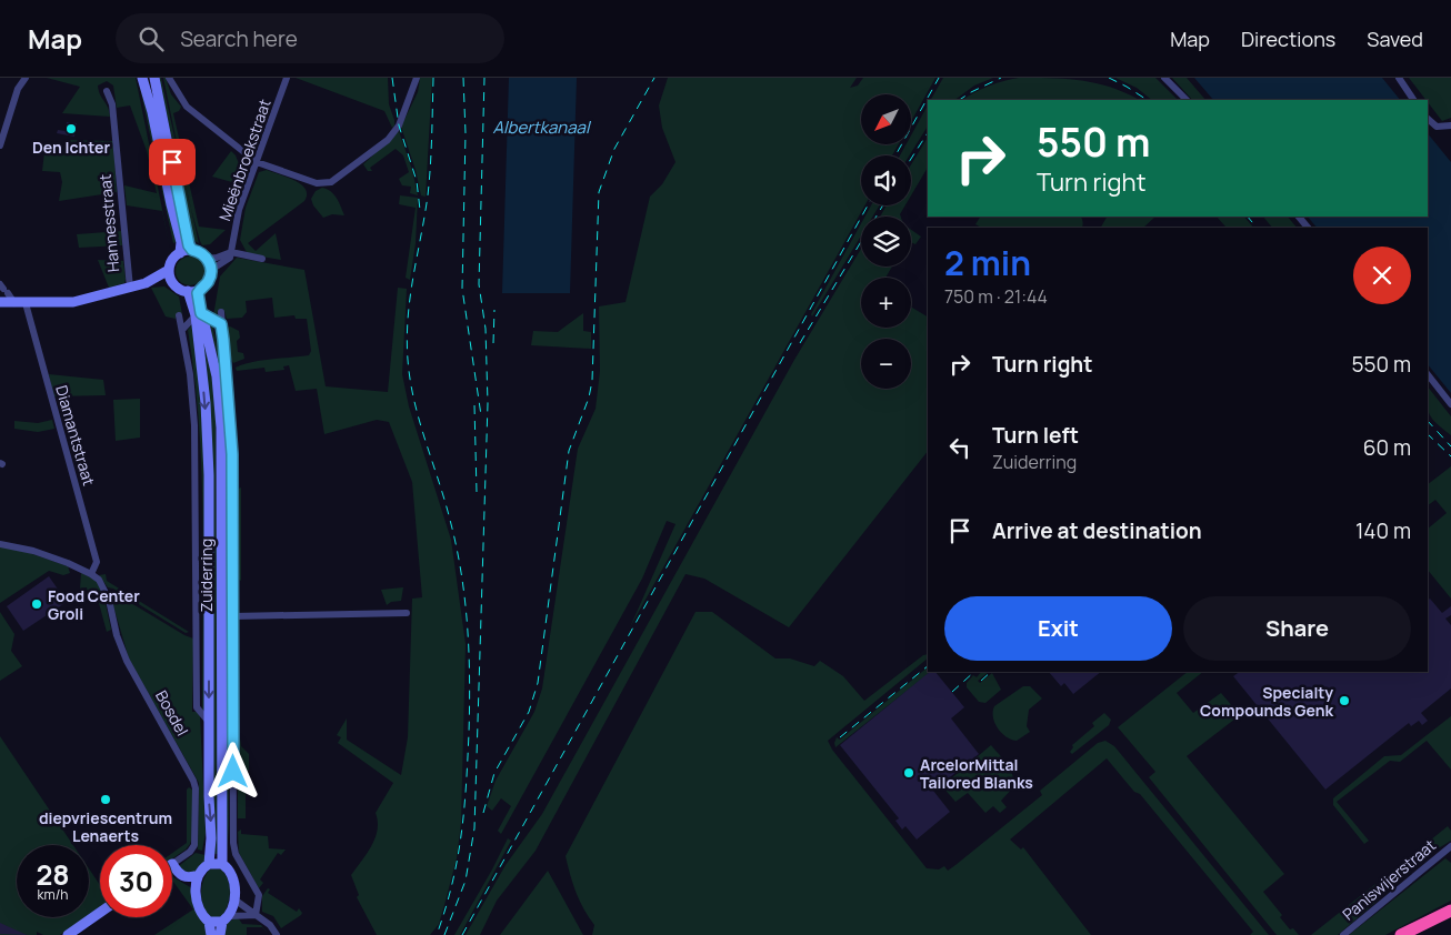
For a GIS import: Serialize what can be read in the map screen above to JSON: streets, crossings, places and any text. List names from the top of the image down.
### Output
{
  "streets": {
    "main road": ["Zuiderring"],
    "street": [
      "Mieënbroekstraat",
      "Hannesstraat",
      "Diamantstraat",
      "Bosdel",
      "Paniswijerstraat"
    ]
  },
  "crossings": [
    ["Diamantstraat", "Bosdel"]
  ],
  "water": ["Albertkanaal"],
  "places": [
    "Den Ichter",
    "Food Center Groli",
    "Specialty Compounds Genk",
    "ArcelorMittal Tailored Blanks",
    "diepvriescentrum Lenaerts"
  ],
  "north": "bottom left",
  "page": {
    "header": "Map",
    "search": "Search here",
    "nav": ["Map", "Directions", "Saved"],
    "map_buttons": ["+", "−"],
    "turn": ["550 m", "Turn right"],
    "heading": ["2 min", "750 m · 21:44"],
    "list": [
      {
        "name": "Turn right",
        "value": "550 m"
      },
      {
        "name": "Turn left",
        "note": "Zuiderring",
        "value": "60 m"
      },
      {
        "name": "Arrive at destination",
        "value": "140 m"
      }
    ],
    "buttons": ["Exit", "Share"],
    "speed": "28 km/h",
    "limit": "30"
  }
}
